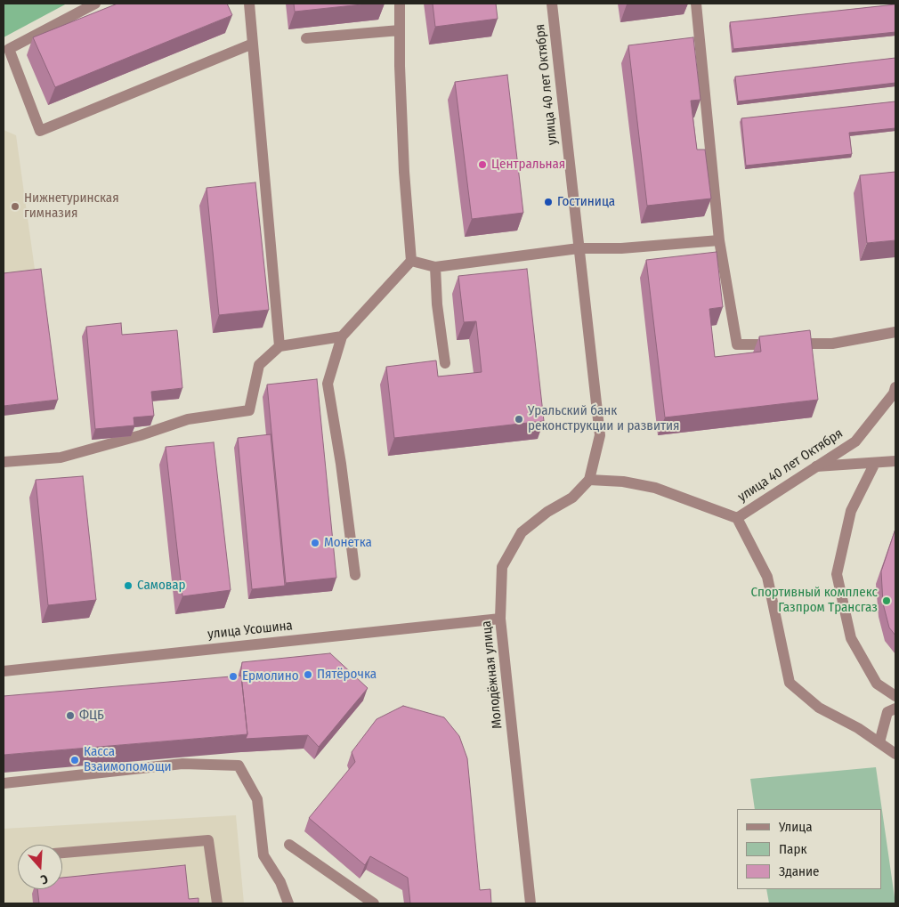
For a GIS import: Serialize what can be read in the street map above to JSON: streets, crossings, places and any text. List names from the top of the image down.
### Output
{
  "streets": {
    "street": ["улица 40 лет Октября", "улица Усошина", "Молодёжная улица"]
  },
  "crossings": [
    ["улица 40 лет Октября", "Молодёжная улица"],
    ["улица Усошина", "Молодёжная улица"]
  ],
  "places": [
    "Центральная",
    "Гостиница",
    "Нижнетуринская гимназия",
    "Уральский банк реконструкции и развития",
    "Монетка",
    "Самовар",
    "Спортивный комплекс Газпром Трансгаз",
    "Пятёрочка",
    "Ермолино",
    "ФЦБ",
    "Касса Взаимопомощи"
  ],
  "legend": ["Улица", "Парк", "Здание"],
  "north": "bottom"
}
